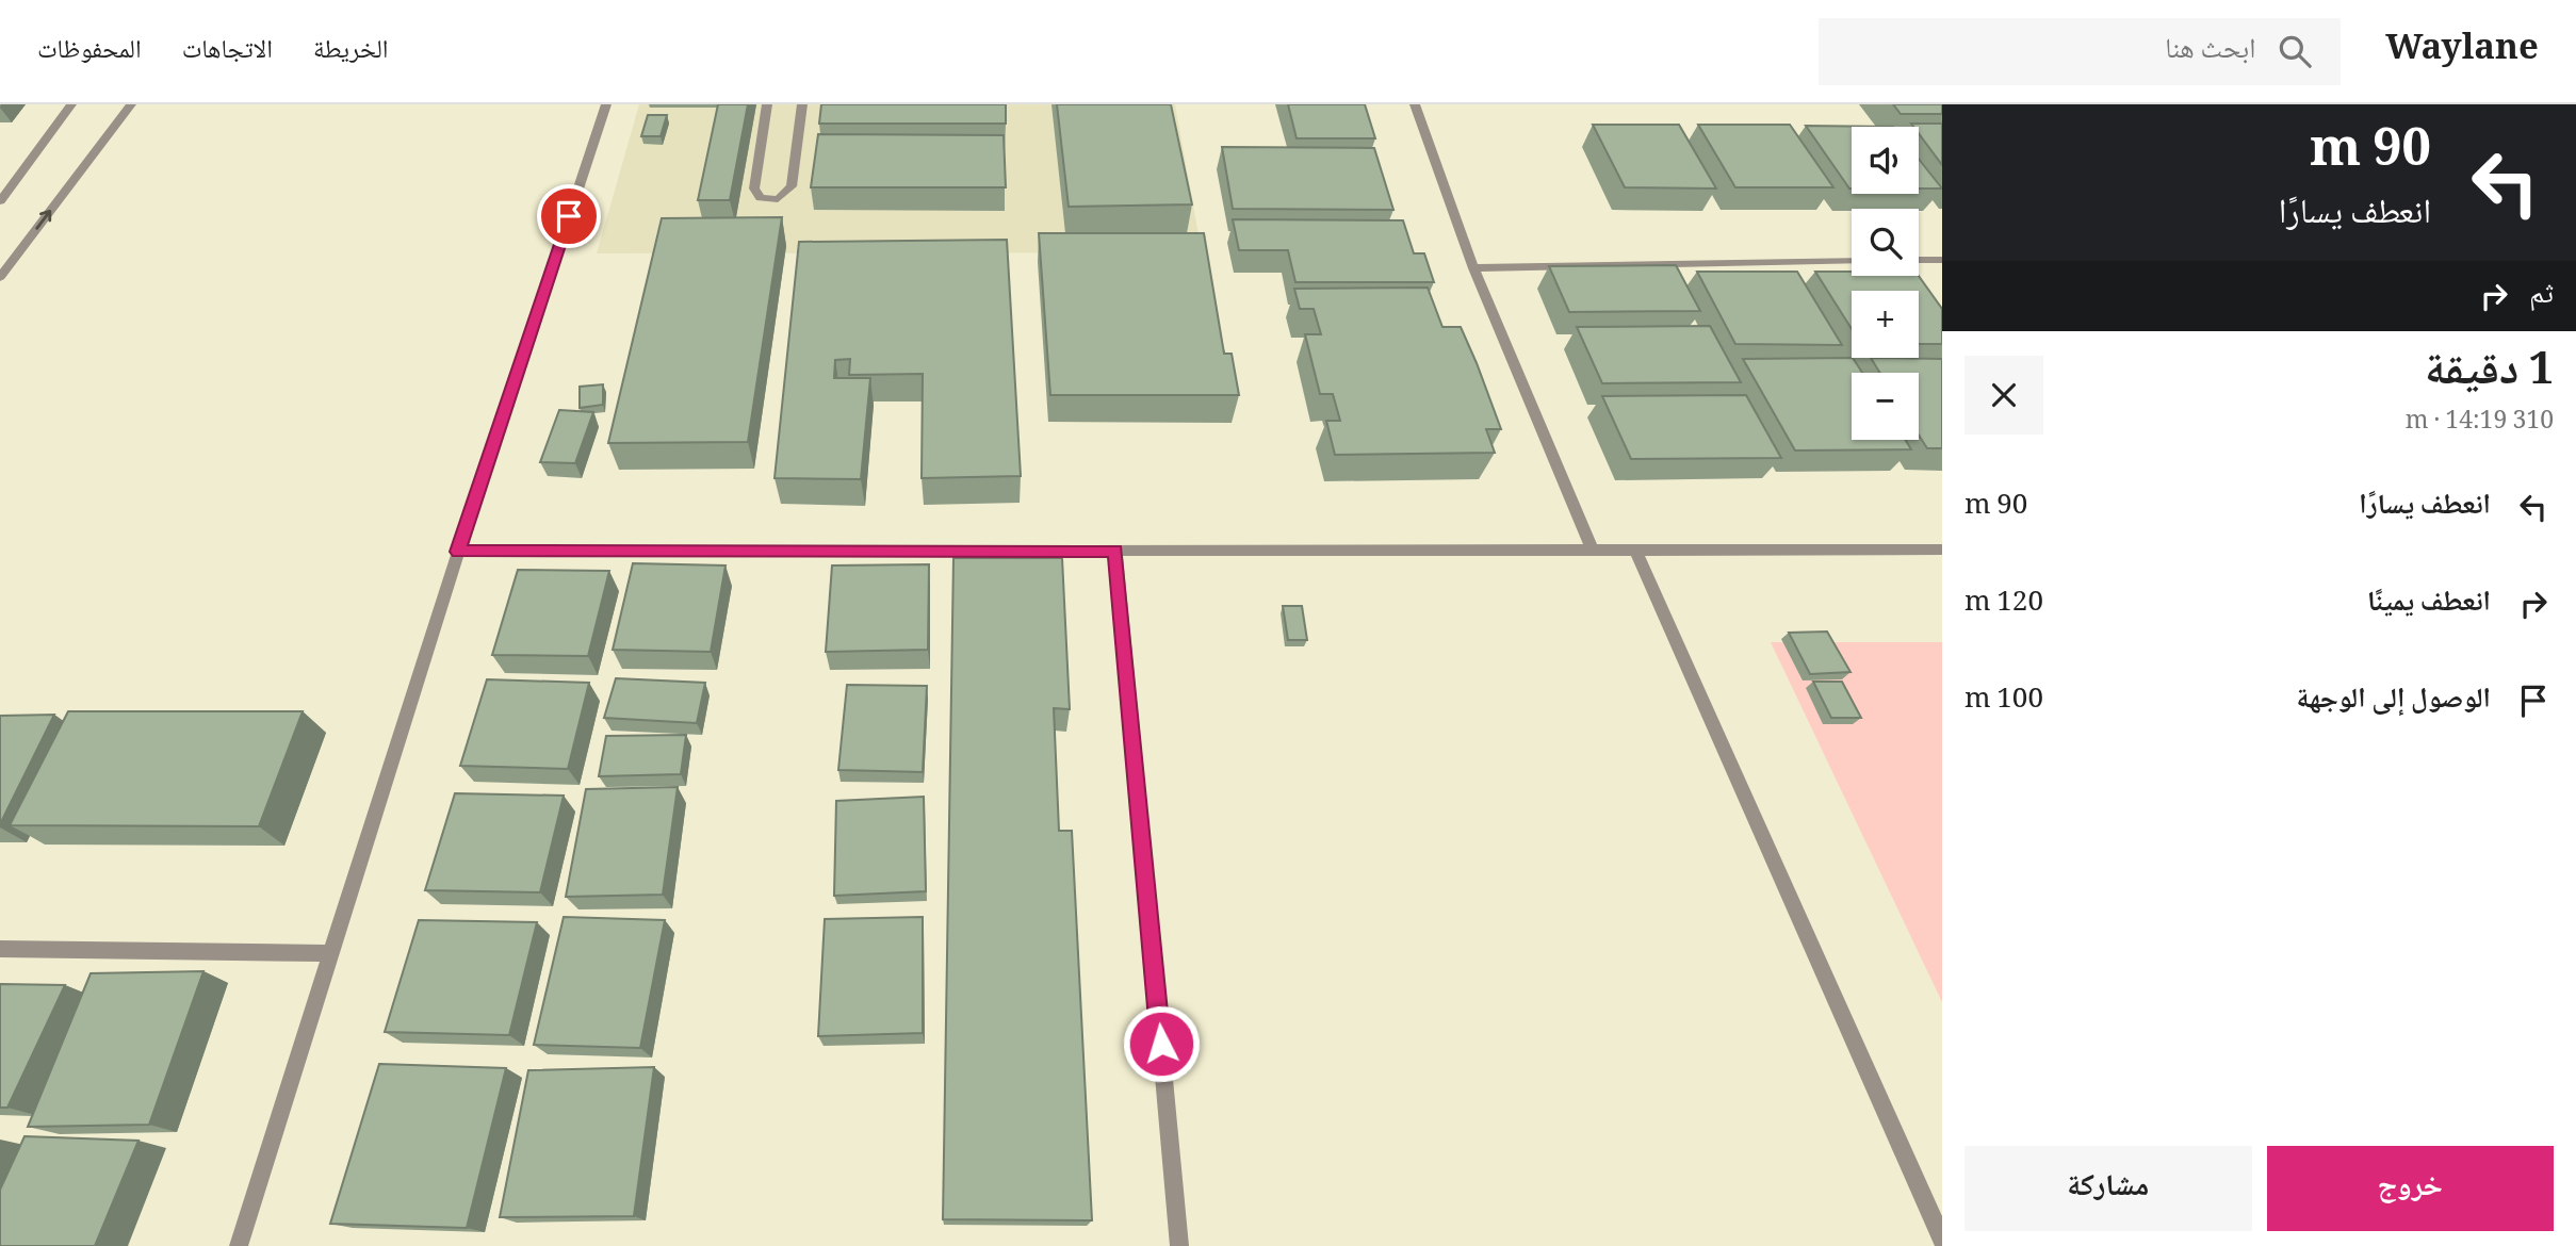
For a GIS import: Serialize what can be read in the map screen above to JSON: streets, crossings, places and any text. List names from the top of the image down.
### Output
{
  "page": {
    "header": "Waylane",
    "search": "ابحث هنا",
    "nav": ["الخريطة", "الاتجاهات", "المحفوظات"],
    "turn": ["90 m", "انعطف يسارًا"],
    "map_buttons": ["+", "−"],
    "then": "ثم",
    "heading": ["1 دقيقة", "310 m · 14:19"],
    "list": [
      {
        "name": "انعطف يسارًا",
        "value": "90 m"
      },
      {
        "name": "انعطف يمينًا",
        "value": "120 m"
      },
      {
        "name": "الوصول إلى الوجهة",
        "value": "100 m"
      }
    ],
    "buttons": ["خروج", "مشاركة"]
  }
}
